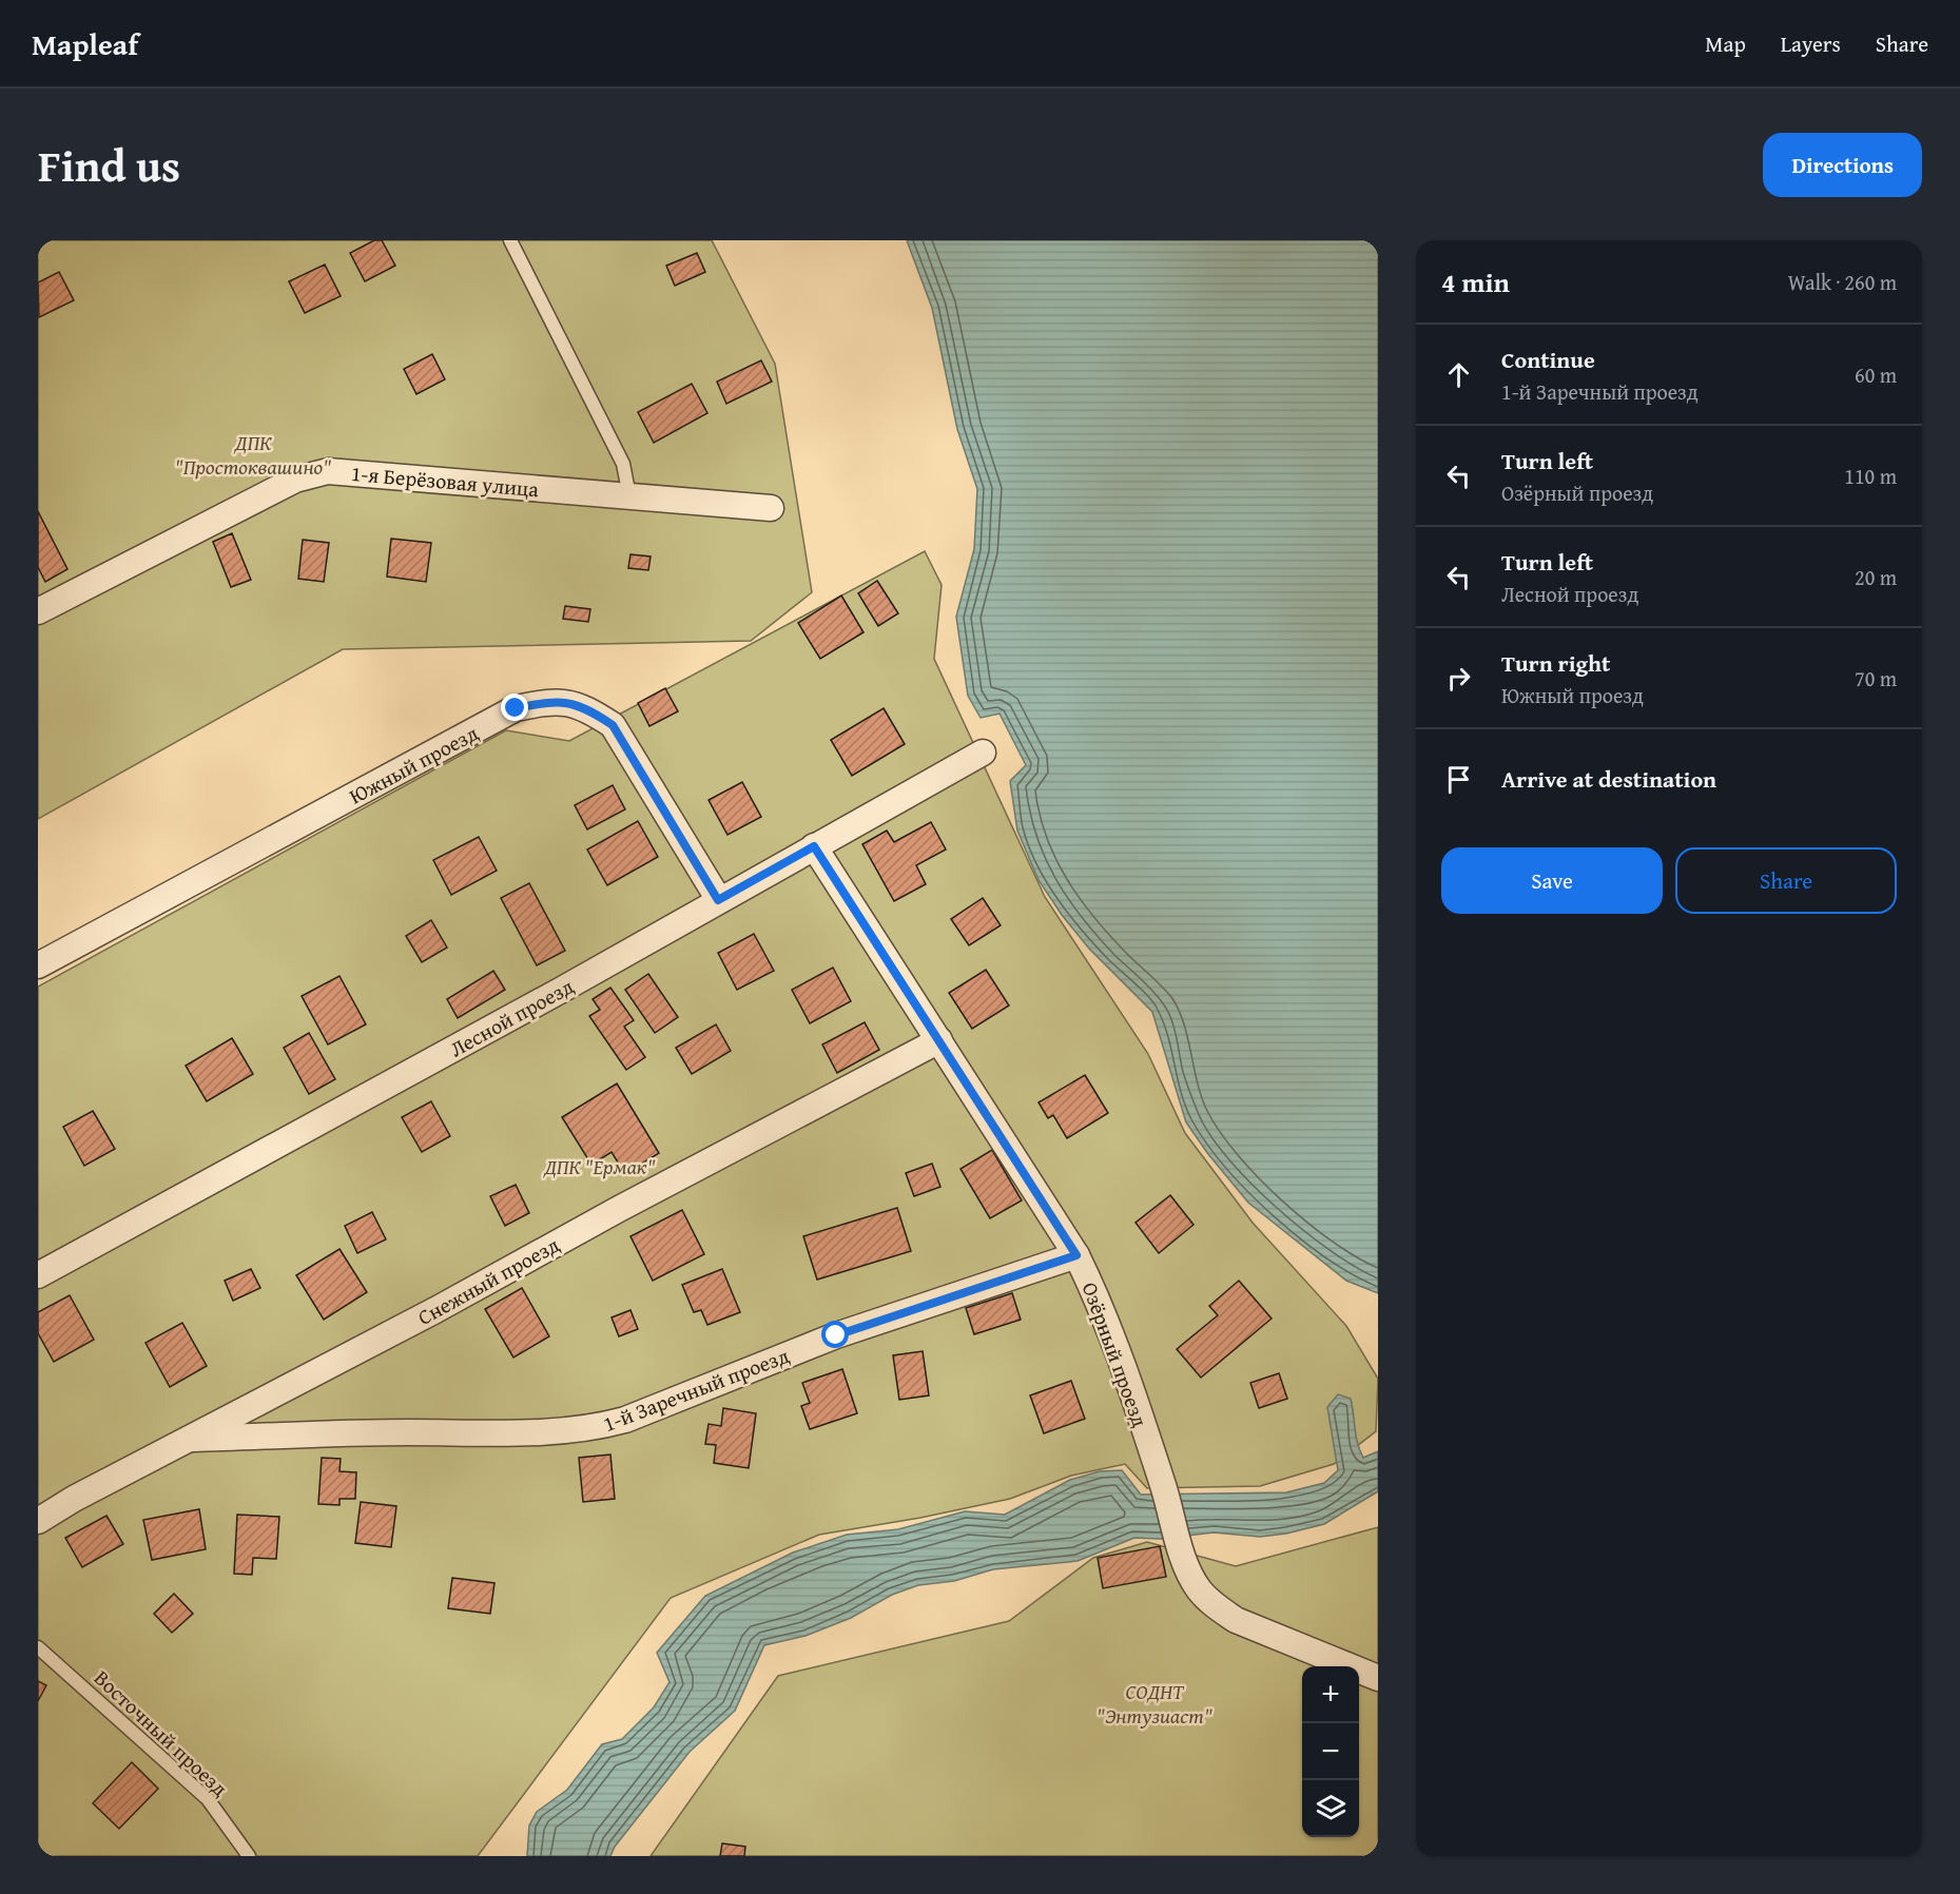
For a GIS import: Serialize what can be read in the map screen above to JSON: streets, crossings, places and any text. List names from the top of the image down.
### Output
{
  "streets": {
    "street": [
      "1-я Берёзовая улица",
      "Южный проезд",
      "Лесной проезд",
      "Снежный проезд",
      "Озёрный проезд",
      "1-й Заречный проезд"
    ],
    "lane": ["Восточный проезд"]
  },
  "crossings": [
    ["Южный проезд", "Лесной проезд"],
    ["Лесной проезд", "Озёрный проезд"],
    ["Снежный проезд", "Озёрный проезд"],
    ["Снежный проезд", "1-й Заречный проезд"],
    ["Озёрный проезд", "1-й Заречный проезд"]
  ],
  "parks": ["ДПК \"Простоквашино\"", "ДПК \"Ермак\"", "СОДНТ \"Энтузиаст\""],
  "page": {
    "header": "Mapleaf",
    "nav": ["Map", "Layers", "Share"],
    "title": "Find us",
    "buttons": [
      "Directions",
      ["Save", "Share"]
    ],
    "heading": ["4 min", "Walk · 260 m"],
    "list": [
      ["Continue", "1-й Заречный проезд", "60 m"],
      ["Turn left", "Озёрный проезд", "110 m"],
      ["Turn left", "Лесной проезд", "20 m"],
      ["Turn right", "Южный проезд", "70 m"],
      "Arrive at destination"
    ],
    "map_buttons": ["+", "−"]
  }
}
